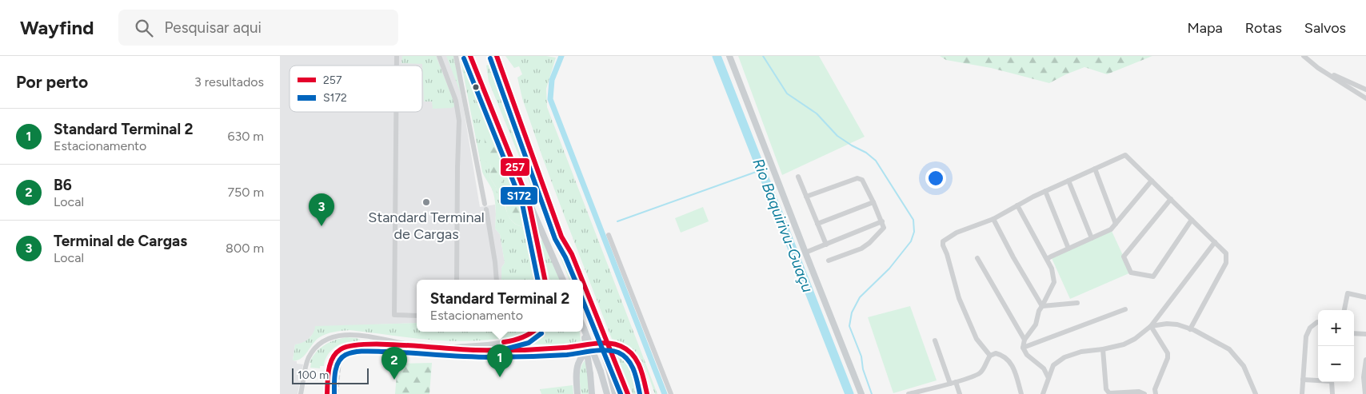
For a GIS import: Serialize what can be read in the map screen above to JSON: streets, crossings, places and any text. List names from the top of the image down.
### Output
{
  "water": ["Rio Baquirivu-Guaçu"],
  "places": ["Standard Terminal de Cargas"],
  "lines": ["transit line 257", "transit line S172"],
  "legend": ["257", "S172"],
  "scale_bar": "100 m",
  "page": {
    "header": "Wayfind",
    "search": "Pesquisar aqui",
    "nav": ["Mapa", "Rotas", "Salvos"],
    "heading": ["Por perto", "3 resultados"],
    "list": [
      {
        "mark": "1",
        "name": "Standard Terminal 2",
        "note": "Estacionamento",
        "value": "630 m"
      },
      {
        "mark": "2",
        "name": "B6",
        "note": "Local",
        "value": "750 m"
      },
      {
        "mark": "3",
        "name": "Terminal de Cargas",
        "note": "Local",
        "value": "800 m"
      }
    ],
    "pins": ["3", "1", "2"],
    "popup": ["Standard Terminal 2", "Estacionamento"],
    "map_buttons": ["+", "−"],
    "scale": "100 m"
  }
}
